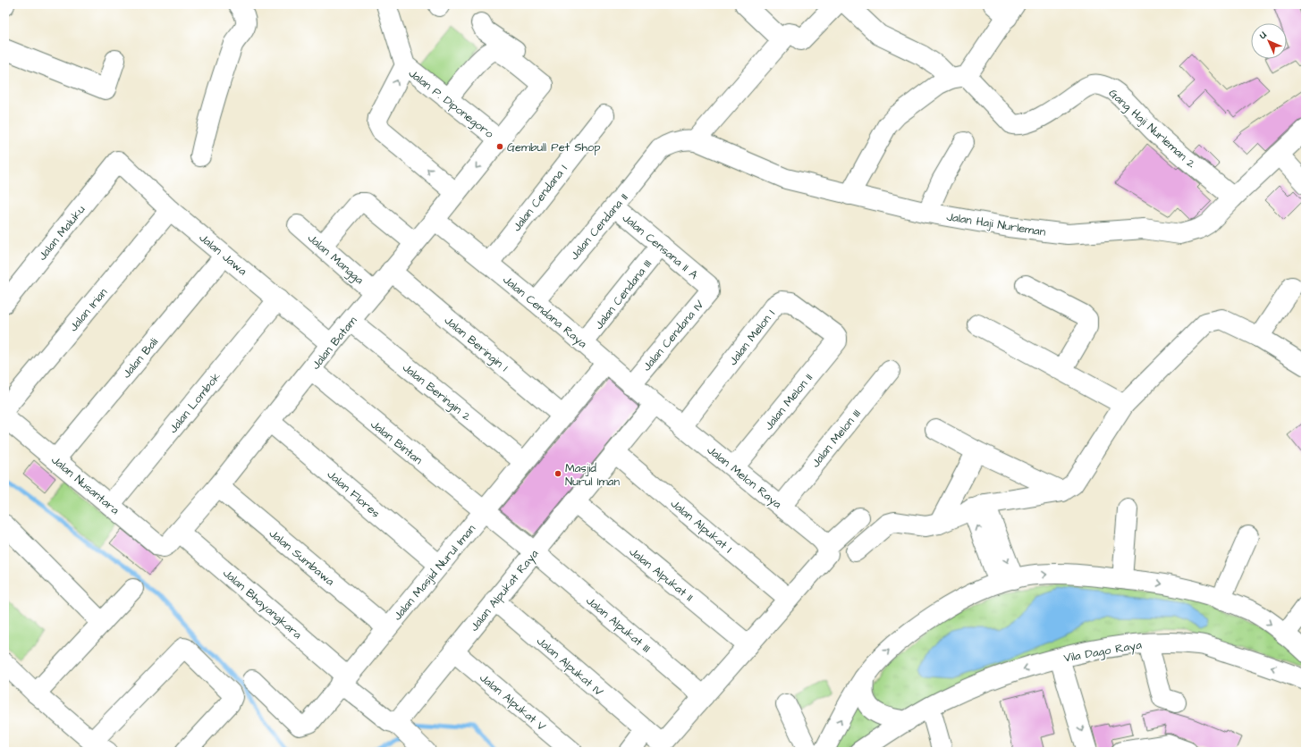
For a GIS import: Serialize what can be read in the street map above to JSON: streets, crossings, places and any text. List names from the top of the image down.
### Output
{
  "streets": {
    "street": [
      "Jalan P. Diponegoro",
      "Gang Haji Nurleman 2",
      "Jalan Cendana I",
      "Jalan Haji Nurleman",
      "Jalan Cendana II",
      "Jalan Maluku",
      "Jalan Censana II A",
      "Jalan Jawa",
      "Jalan Mangga",
      "Jalan Cendana III",
      "Jalan Irian",
      "Jalan Cendana Raya",
      "Jalan Cendana IV",
      "Jalan Melon I",
      "Jalan Batam",
      "Jalan Beringin 1",
      "Jalan Bali",
      "Jalan Beringin 2",
      "Jalan Melon II",
      "Jalan Lombok",
      "Jalan Melon III",
      "Jalan Bintan",
      "Jalan Melon Raya",
      "Jalan Nusantara",
      "Jalan Flores",
      "Jalan Alpukat I",
      "Jalan Sumbawa",
      "Jalan Masjid Nurul Iman",
      "Jalan Alpukat II",
      "Jalan Alpukat Raya",
      "Jalan Bhayangkara",
      "Jalan Alpukat III",
      "Vila Dago Raya",
      "Jalan Alpukat IV",
      "Jalan Alpukat V"
    ]
  },
  "crossings": [
    ["Jalan P. Diponegoro", "Jalan Batam"],
    ["Gang Haji Nurleman 2", "Jalan Haji Nurleman"],
    ["Jalan Cendana I", "Jalan Cendana Raya"],
    ["Jalan Haji Nurleman", "Jalan Cendana II"],
    ["Jalan Cendana II", "Jalan Censana II A"],
    ["Jalan Cendana II", "Jalan Cendana Raya"],
    ["Jalan Maluku", "Jalan Jawa"],
    ["Jalan Censana II A", "Jalan Cendana III"],
    ["Jalan Censana II A", "Jalan Cendana IV"],
    ["Jalan Jawa", "Jalan Irian"],
    ["Jalan Jawa", "Jalan Batam"],
    ["Jalan Jawa", "Jalan Bali"],
    ["Jalan Jawa", "Jalan Lombok"],
    ["Jalan Mangga", "Jalan Batam"],
    ["Jalan Cendana III", "Jalan Cendana Raya"],
    ["Jalan Cendana Raya", "Jalan Cendana IV"],
    ["Jalan Cendana Raya", "Jalan Batam"],
    ["Jalan Cendana Raya", "Jalan Melon Raya"],
    ["Jalan Cendana Raya", "Jalan Masjid Nurul Iman"],
    ["Jalan Cendana Raya", "Jalan Alpukat Raya"],
    ["Jalan Melon I", "Jalan Melon II"],
    ["Jalan Melon I", "Jalan Melon Raya"],
    ["Jalan Batam", "Jalan Beringin 1"],
    ["Jalan Batam", "Jalan Beringin 2"],
    ["Jalan Batam", "Jalan Bintan"],
    ["Jalan Batam", "Jalan Nusantara"],
    ["Jalan Batam", "Jalan Flores"],
    ["Jalan Batam", "Jalan Sumbawa"],
    ["Jalan Batam", "Jalan Bhayangkara"],
    ["Jalan Beringin 1", "Jalan Masjid Nurul Iman"],
    ["Jalan Bali", "Jalan Nusantara"],
    ["Jalan Beringin 2", "Jalan Masjid Nurul Iman"],
    ["Jalan Melon II", "Jalan Melon Raya"],
    ["Jalan Lombok", "Jalan Nusantara"],
    ["Jalan Melon III", "Jalan Melon Raya"],
    ["Jalan Bintan", "Jalan Masjid Nurul Iman"],
    ["Jalan Bintan", "Jalan Alpukat Raya"],
    ["Jalan Bintan", "Jalan Alpukat III"],
    ["Jalan Melon Raya", "Jalan Alpukat Raya"],
    ["Jalan Nusantara", "Jalan Bhayangkara"],
    ["Jalan Flores", "Jalan Masjid Nurul Iman"],
    ["Jalan Alpukat I", "Jalan Alpukat Raya"],
    ["Jalan Sumbawa", "Jalan Masjid Nurul Iman"],
    ["Jalan Masjid Nurul Iman", "Jalan Bhayangkara"],
    ["Jalan Alpukat II", "Jalan Alpukat Raya"],
    ["Jalan Alpukat Raya", "Jalan Alpukat III"],
    ["Jalan Alpukat Raya", "Jalan Alpukat IV"],
    ["Jalan Alpukat Raya", "Jalan Alpukat V"],
    ["Jalan Alpukat III", "Jalan Alpukat IV"]
  ],
  "one_way": ["Jalan P. Diponegoro"],
  "places": ["Gembull Pet Shop", "Masjid Nurul Iman"],
  "north": "top left"
}
